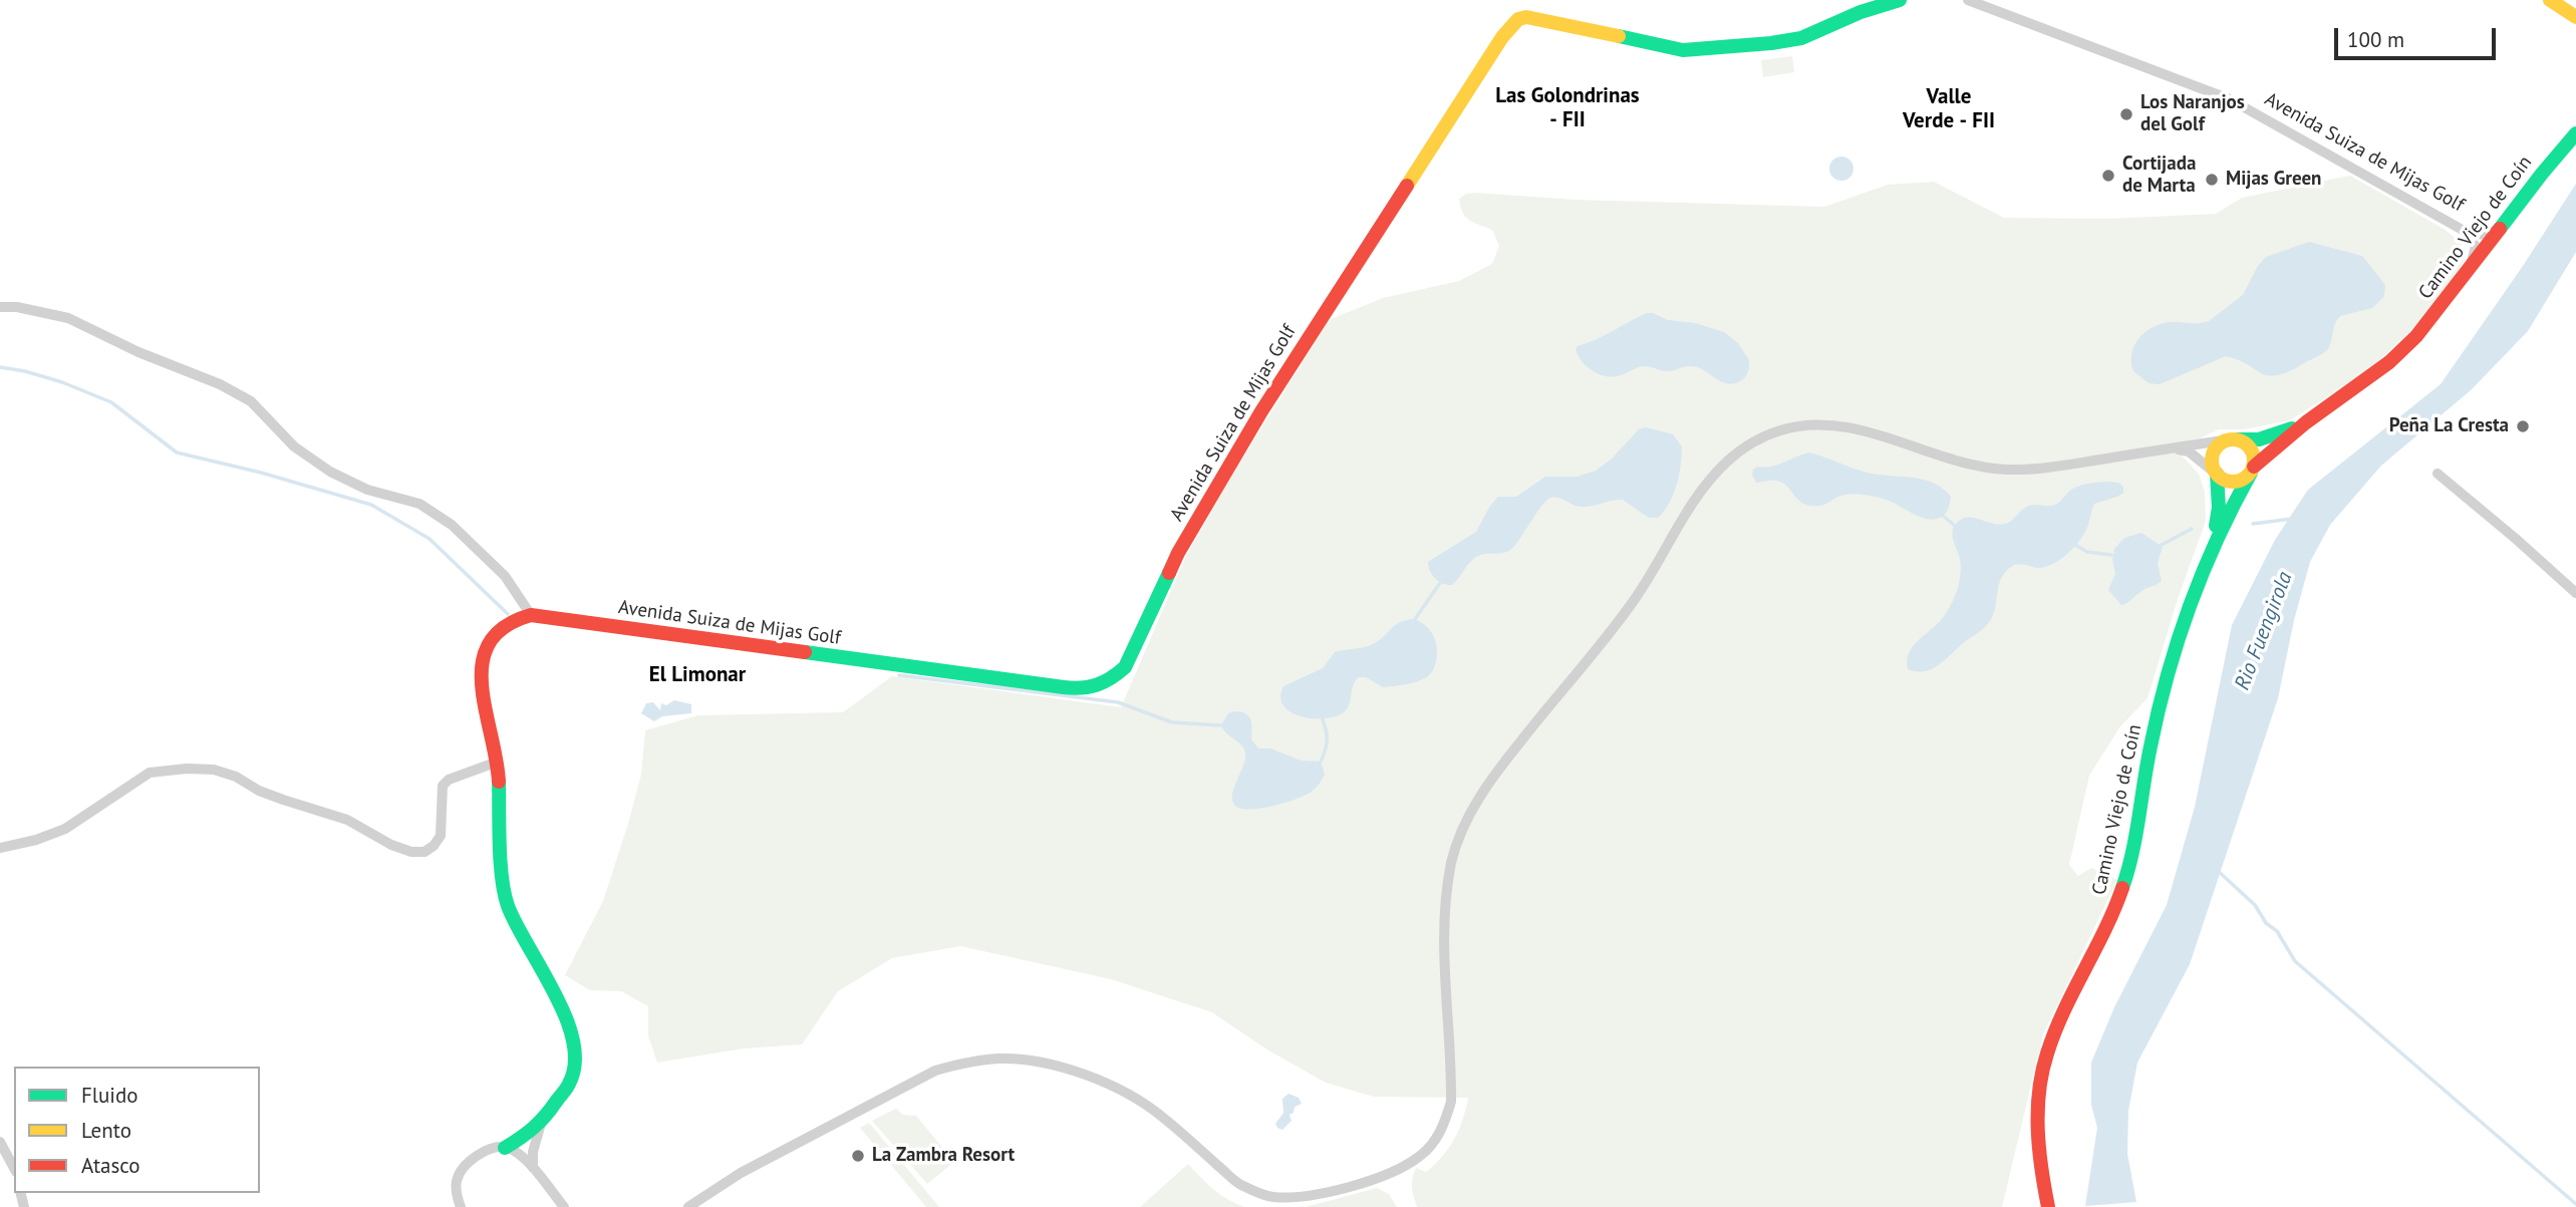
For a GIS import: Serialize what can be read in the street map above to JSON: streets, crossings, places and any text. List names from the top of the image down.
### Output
{
  "streets": {
    "main road": ["Avenida Suiza de Mijas Golf", "Camino Viejo de Coín"]
  },
  "crossings": [
    ["Avenida Suiza de Mijas Golf", "Camino Viejo de Coín"]
  ],
  "districts": ["Las Golondrinas - FII", "Valle Verde - FII", "El Limonar"],
  "water": ["Rio Fuengirola"],
  "places": [
    "Los Naranjos del Golf",
    "Cortijada de Marta",
    "Mijas Green",
    "Peña La Cresta",
    "La Zambra Resort"
  ],
  "legend": ["Fluido", "Lento", "Atasco"],
  "scale_bar": "100 m"
}
